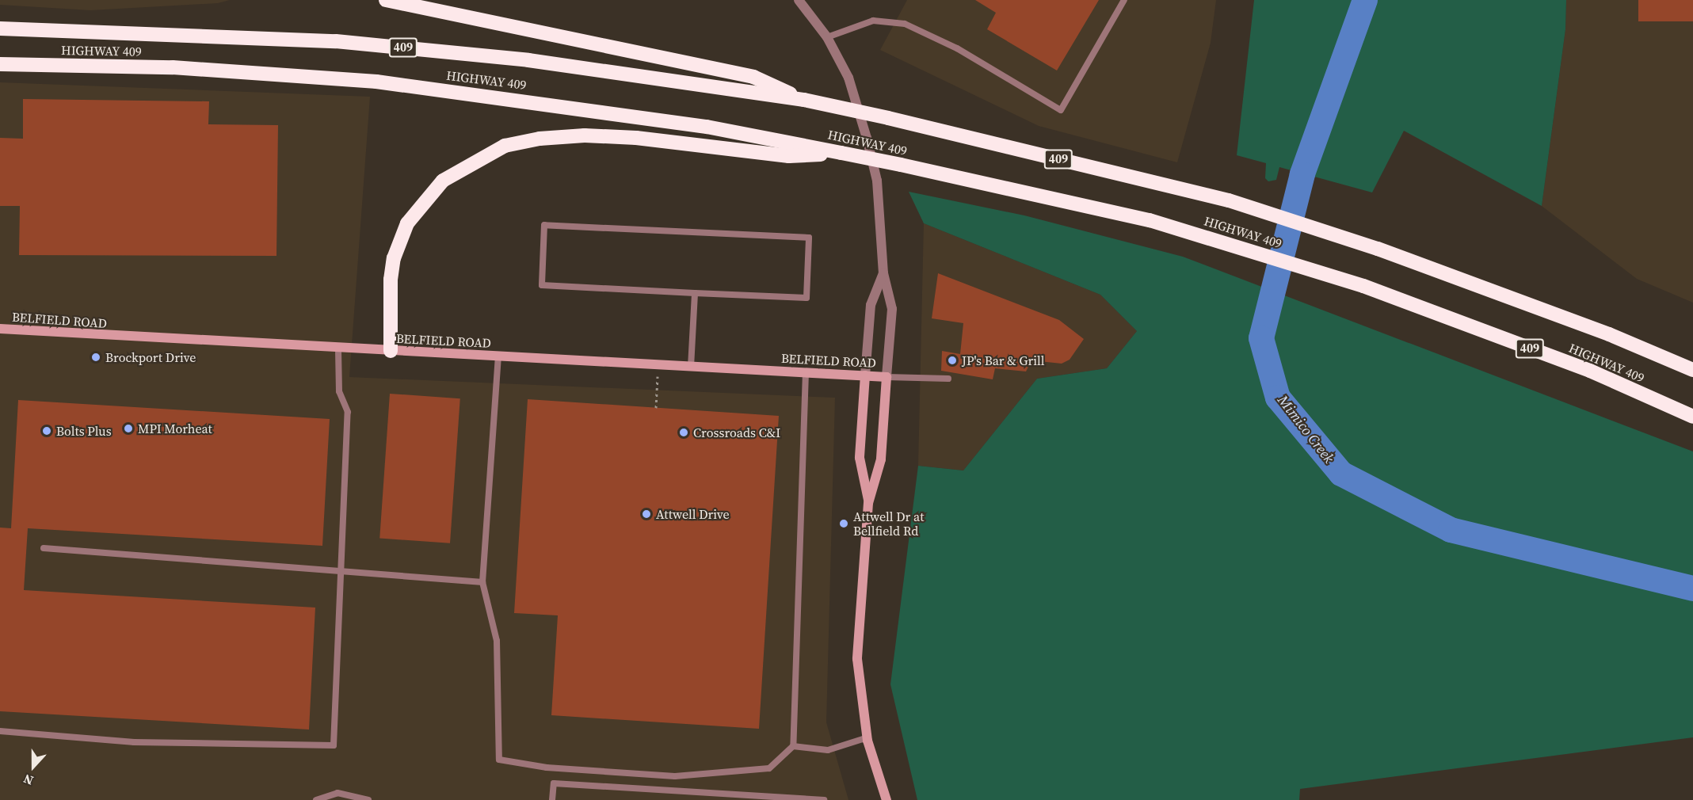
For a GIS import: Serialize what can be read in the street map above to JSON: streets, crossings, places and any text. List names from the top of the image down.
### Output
{
  "streets": {
    "highway": ["409", "HIGHWAY 409"],
    "main road": ["BELFIELD ROAD"]
  },
  "water": ["Mimico Creek"],
  "places": [
    "Brockport Drive",
    "JP's Bar & Grill",
    "MPI Morheat",
    "Bolts Plus",
    "Crossroads C&I",
    "Attwell Drive",
    "Attwell Dr at Bellfield Rd"
  ],
  "north": "bottom"
}
